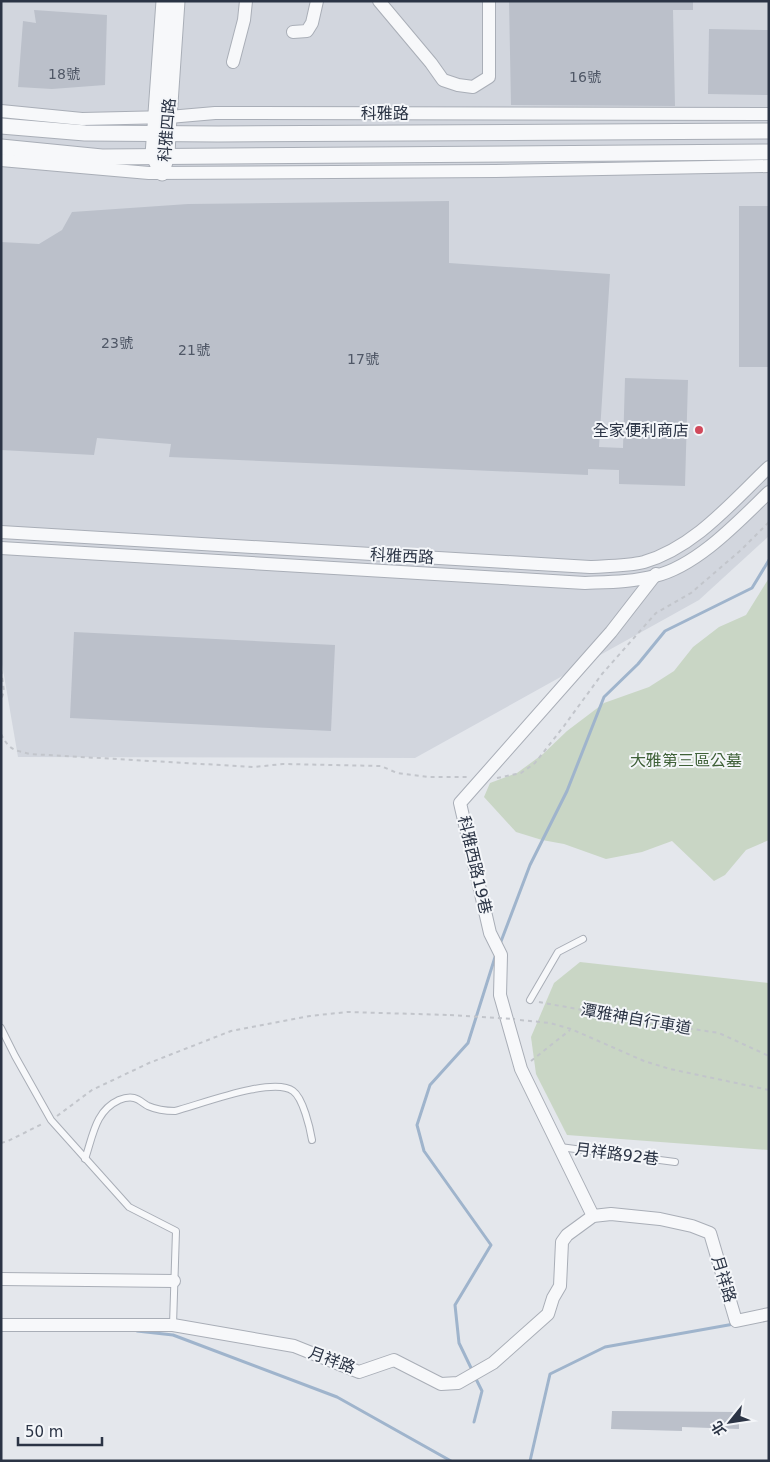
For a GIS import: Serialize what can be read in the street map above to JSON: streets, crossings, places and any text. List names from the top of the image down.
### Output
{
  "streets": {
    "street": [
      "科雅路",
      "科雅四路",
      "科雅西路",
      "科雅西路19巷",
      "月祥路"
    ],
    "lane": ["月祥路92巷"],
    "path": ["潭雅神自行車道"]
  },
  "crossings": [
    ["科雅路", "科雅四路"],
    ["科雅西路", "科雅西路19巷"],
    ["科雅西路19巷", "潭雅神自行車道"],
    ["科雅西路19巷", "月祥路92巷"]
  ],
  "parks": ["大雅第三區公墓"],
  "places": ["全家便利商店"],
  "house_numbers": [
    "18號",
    "16號",
    "23號",
    "21號",
    "17號"
  ],
  "scale_bar": "50 m",
  "north": "bottom left"
}
